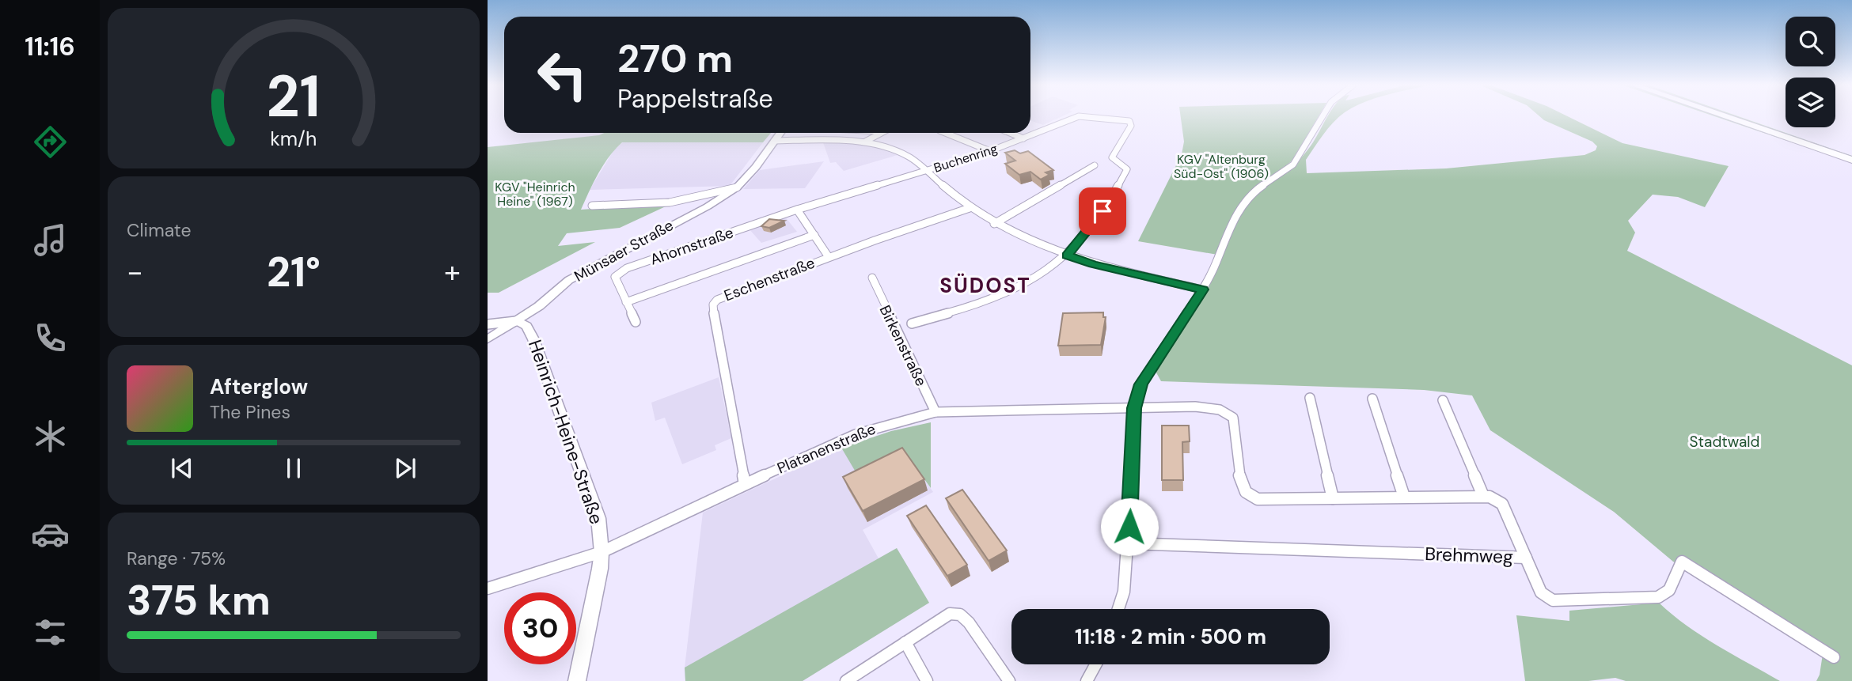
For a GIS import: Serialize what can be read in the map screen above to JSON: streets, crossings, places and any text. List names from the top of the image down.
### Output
{
  "streets": {
    "street": [
      "Buchenring",
      "Ahornstraße",
      "Münsaer Straße",
      "Eschenstraße",
      "Birkenstraße",
      "Heinrich-Heine-Straße",
      "Platanenstraße",
      "Brehmweg"
    ]
  },
  "crossings": [
    ["Buchenring", "Ahornstraße"],
    ["Buchenring", "Birkenstraße"],
    ["Münsaer Straße", "Heinrich-Heine-Straße"],
    ["Eschenstraße", "Platanenstraße"],
    ["Birkenstraße", "Platanenstraße"],
    ["Heinrich-Heine-Straße", "Platanenstraße"]
  ],
  "districts": ["SÜDOST"],
  "parks": ["KGV \"Altenburg Süd-Ost\" (1906)", "KGV \"Heinrich Heine\" (1967)", "Stadtwald"],
  "page": {
    "tabs": "11:16",
    "turn": ["270 m", "Pappelstraße"],
    "tile": [
      "Climate",
      ["Range · 75%", "375 km"]
    ],
    "heat": ["−", "21°", "+"],
    "song": ["Afterglow", "The Pines"],
    "limit": "30",
    "trip": "11:18 · 2 min · 500 m",
    "gauge": ["21", "km/h"]
  }
}
